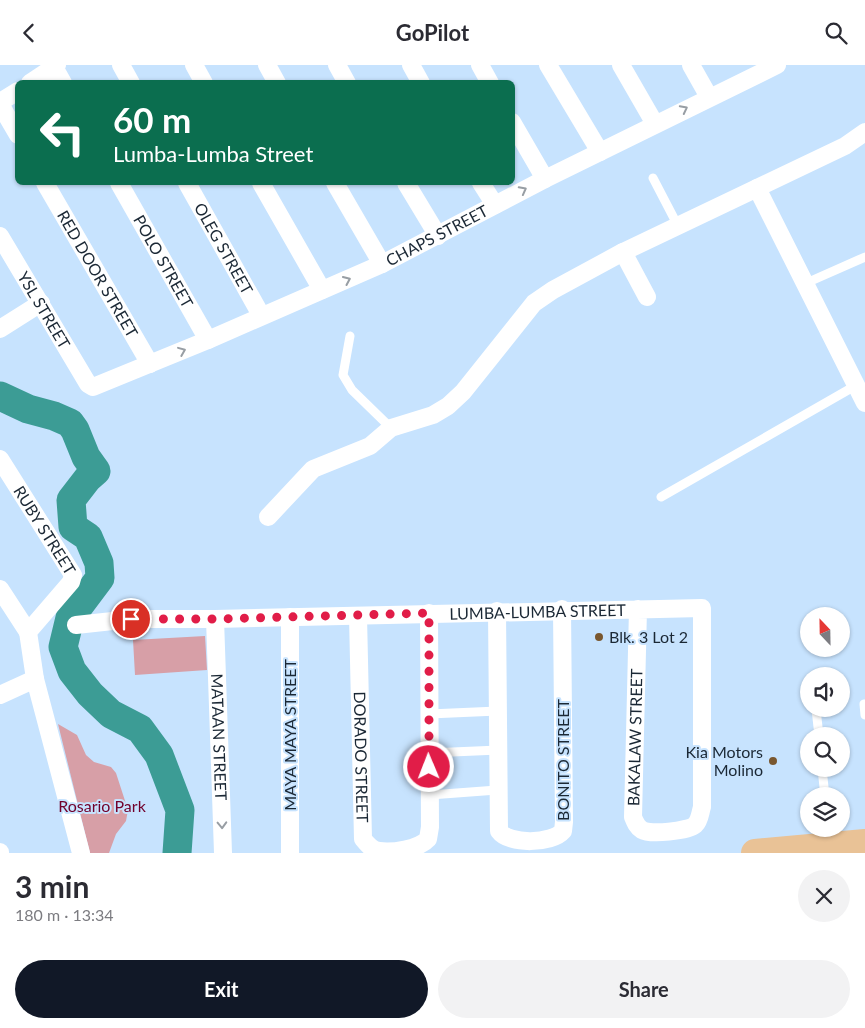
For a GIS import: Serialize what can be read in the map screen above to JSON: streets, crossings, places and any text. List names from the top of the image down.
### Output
{
  "streets": {
    "street": [
      "CHAPS STREET",
      "OLEG STREET",
      "POLO STREET",
      "RED DOOR STREET",
      "YSL STREET",
      "RUBY STREET",
      "LUMBA-LUMBA STREET",
      "MAYA MAYA STREET",
      "MATAAN STREET",
      "BAKALAW STREET",
      "DORADO STREET",
      "BONITO STREET"
    ]
  },
  "crossings": [
    ["CHAPS STREET", "OLEG STREET"],
    ["CHAPS STREET", "POLO STREET"],
    ["CHAPS STREET", "RED DOOR STREET"],
    ["CHAPS STREET", "YSL STREET"],
    ["LUMBA-LUMBA STREET", "MAYA MAYA STREET"],
    ["LUMBA-LUMBA STREET", "MATAAN STREET"],
    ["LUMBA-LUMBA STREET", "BAKALAW STREET"],
    ["LUMBA-LUMBA STREET", "DORADO STREET"],
    ["LUMBA-LUMBA STREET", "BONITO STREET"]
  ],
  "one_way": ["MATAAN STREET"],
  "parks": ["Rosario Park"],
  "places": ["Blk. 3 Lot 2", "Kia Motors Molino"],
  "north": "top",
  "page": {
    "header": "GoPilot",
    "turn": ["60 m", "Lumba-Lumba Street"],
    "heading": ["3 min", "180 m · 13:34"],
    "buttons": ["Exit", "Share"]
  }
}
